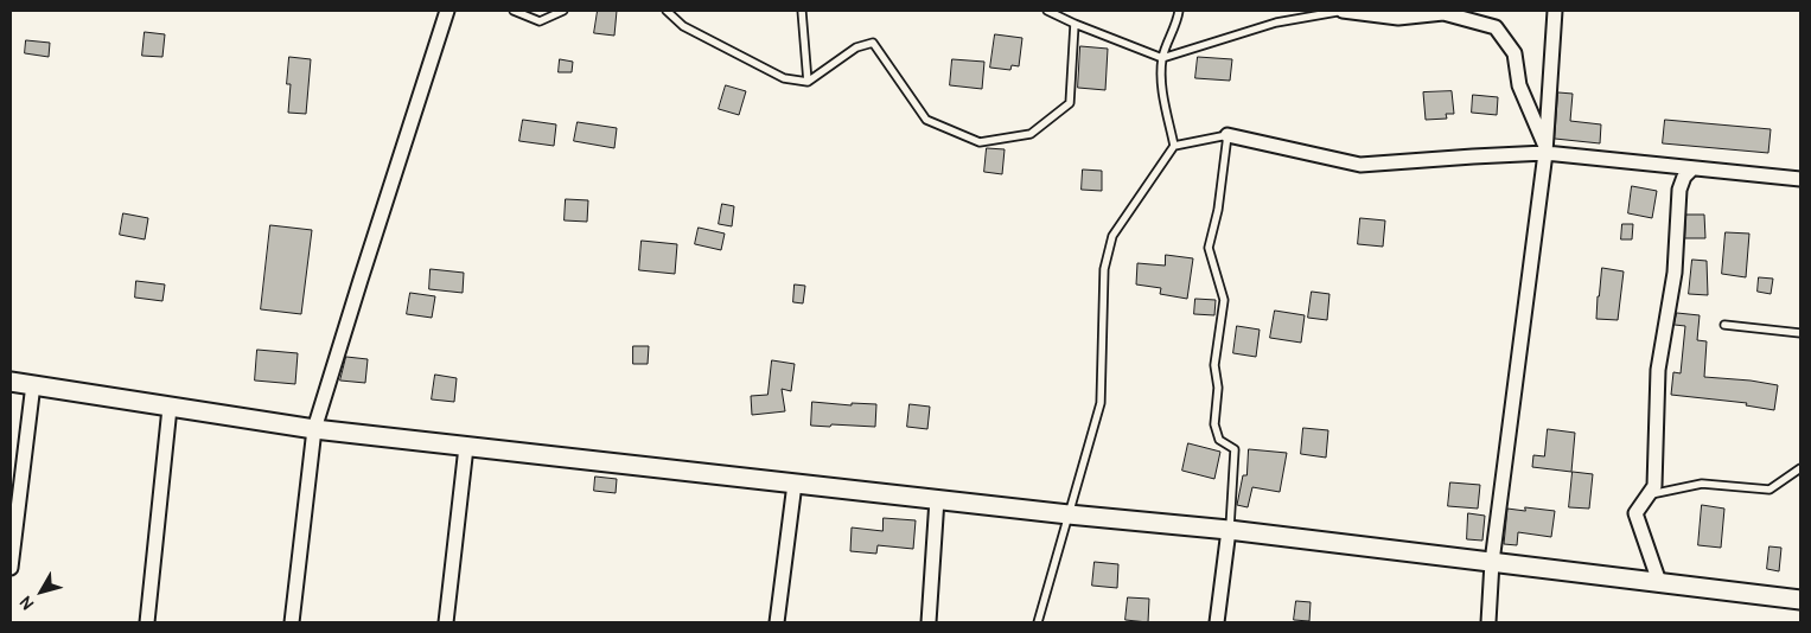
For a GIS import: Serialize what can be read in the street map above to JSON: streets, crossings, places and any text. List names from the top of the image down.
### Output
{
  "north": "bottom left"
}
